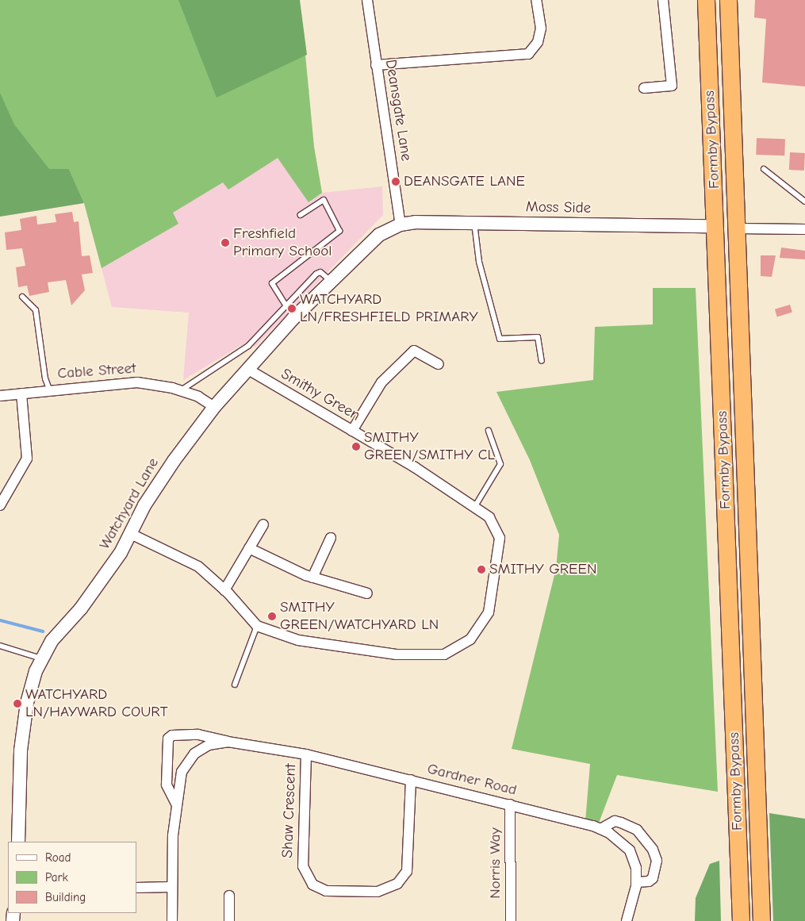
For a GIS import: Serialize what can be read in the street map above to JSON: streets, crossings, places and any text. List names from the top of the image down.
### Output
{
  "streets": {
    "highway": ["Formby Bypass"],
    "street": [
      "Deansgate Lane",
      "Moss Side",
      "Cable Street",
      "Smithy Green",
      "Watchyard Lane",
      "Gardner Road",
      "Shaw Crescent",
      "Norris Way"
    ]
  },
  "crossings": [
    ["Deansgate Lane", "Moss Side"],
    ["Deansgate Lane", "Watchyard Lane"],
    ["Formby Bypass", "Moss Side"],
    ["Moss Side", "Watchyard Lane"],
    ["Cable Street", "Watchyard Lane"],
    ["Smithy Green", "Watchyard Lane"],
    ["Gardner Road", "Shaw Crescent"],
    ["Gardner Road", "Norris Way"]
  ],
  "places": [
    "DEANSGATE LANE",
    "Freshfield Primary School",
    "WATCHYARD LN/FRESHFIELD PRIMARY",
    "SMITHY GREEN/SMITHY CL",
    "SMITHY GREEN",
    "SMITHY GREEN/WATCHYARD LN",
    "WATCHYARD LN/HAYWARD COURT"
  ],
  "legend": ["Road", "Park", "Building"]
}
